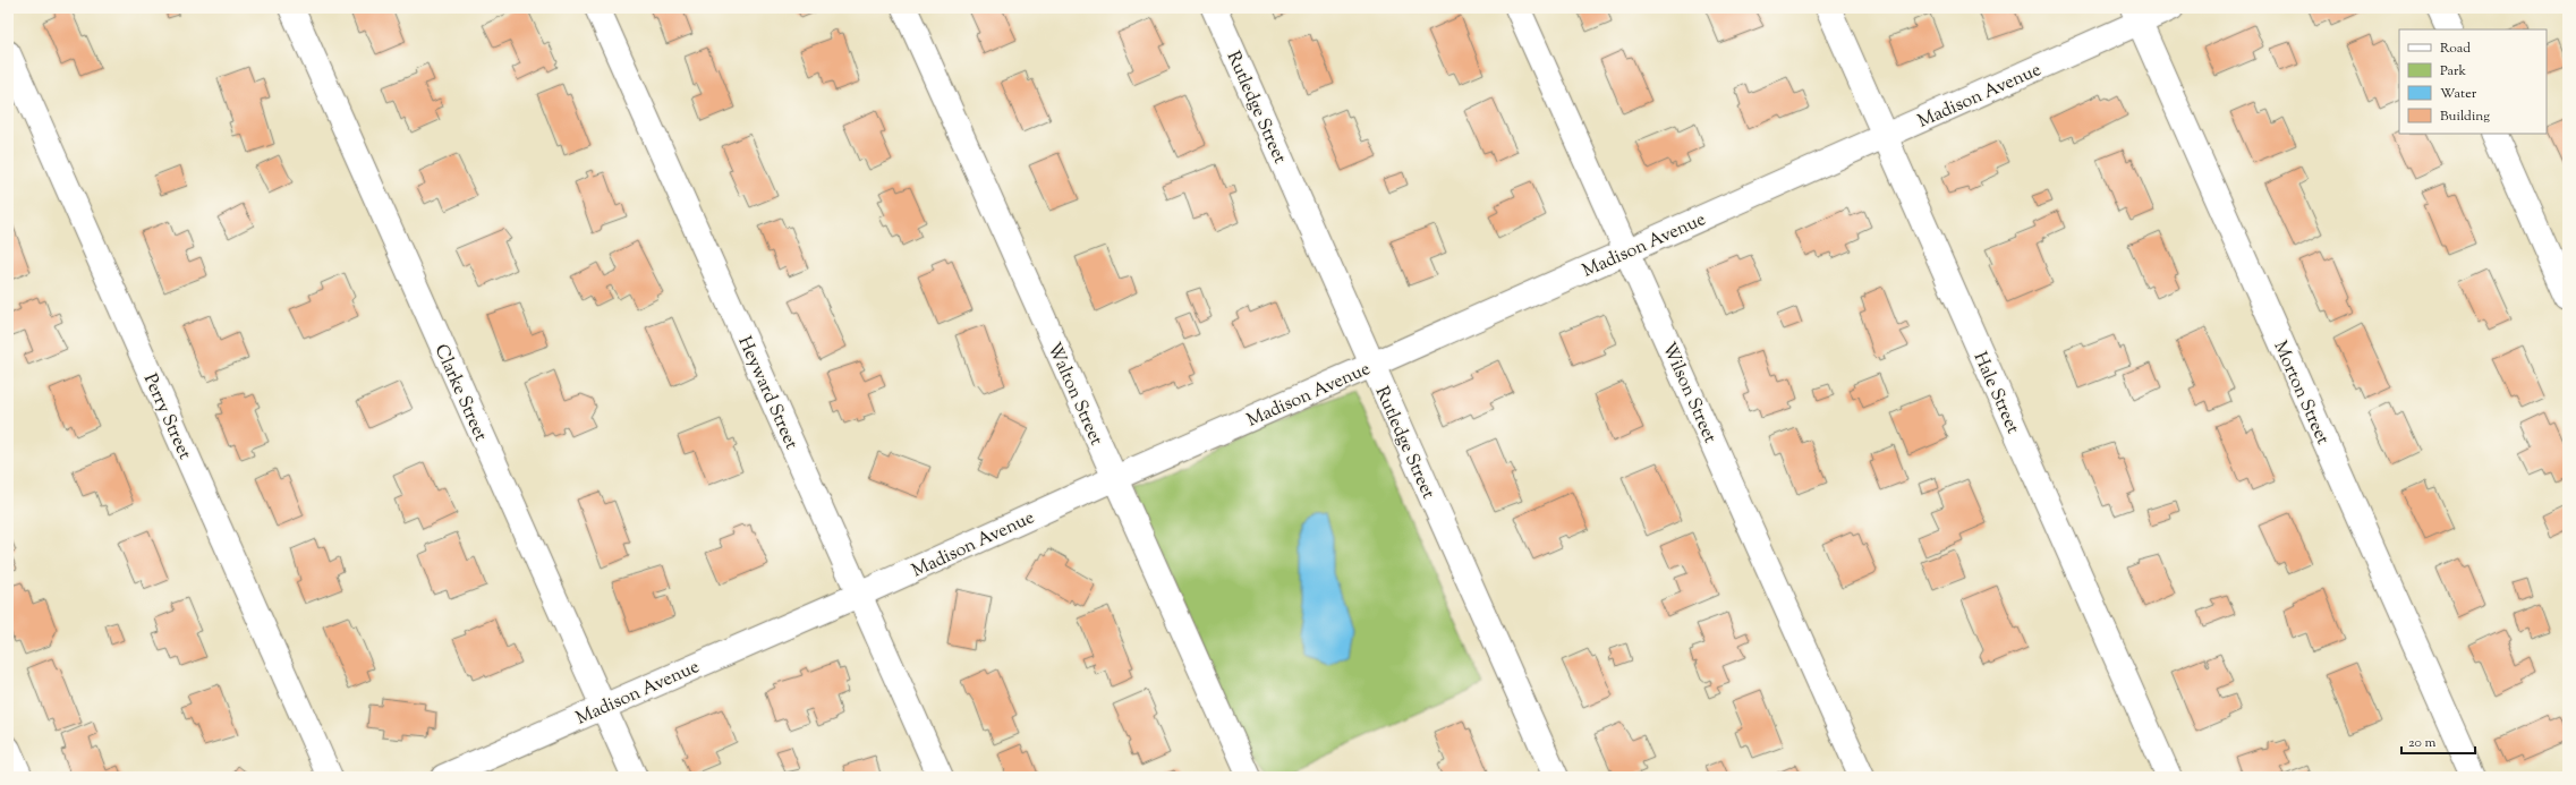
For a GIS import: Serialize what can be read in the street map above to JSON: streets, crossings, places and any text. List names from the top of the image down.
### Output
{
  "streets": {
    "street": [
      "Madison Avenue",
      "Rutledge Street",
      "Clarke Street",
      "Heyward Street",
      "Wilson Street",
      "Hale Street",
      "Morton Street",
      "Walton Street",
      "Perry Street"
    ]
  },
  "crossings": [
    ["Madison Avenue", "Rutledge Street"],
    ["Madison Avenue", "Clarke Street"],
    ["Madison Avenue", "Heyward Street"],
    ["Madison Avenue", "Wilson Street"],
    ["Madison Avenue", "Hale Street"],
    ["Madison Avenue", "Morton Street"],
    ["Madison Avenue", "Walton Street"]
  ],
  "legend": [
    "Road",
    "Park",
    "Water",
    "Building"
  ],
  "scale_bar": "20 m"
}
